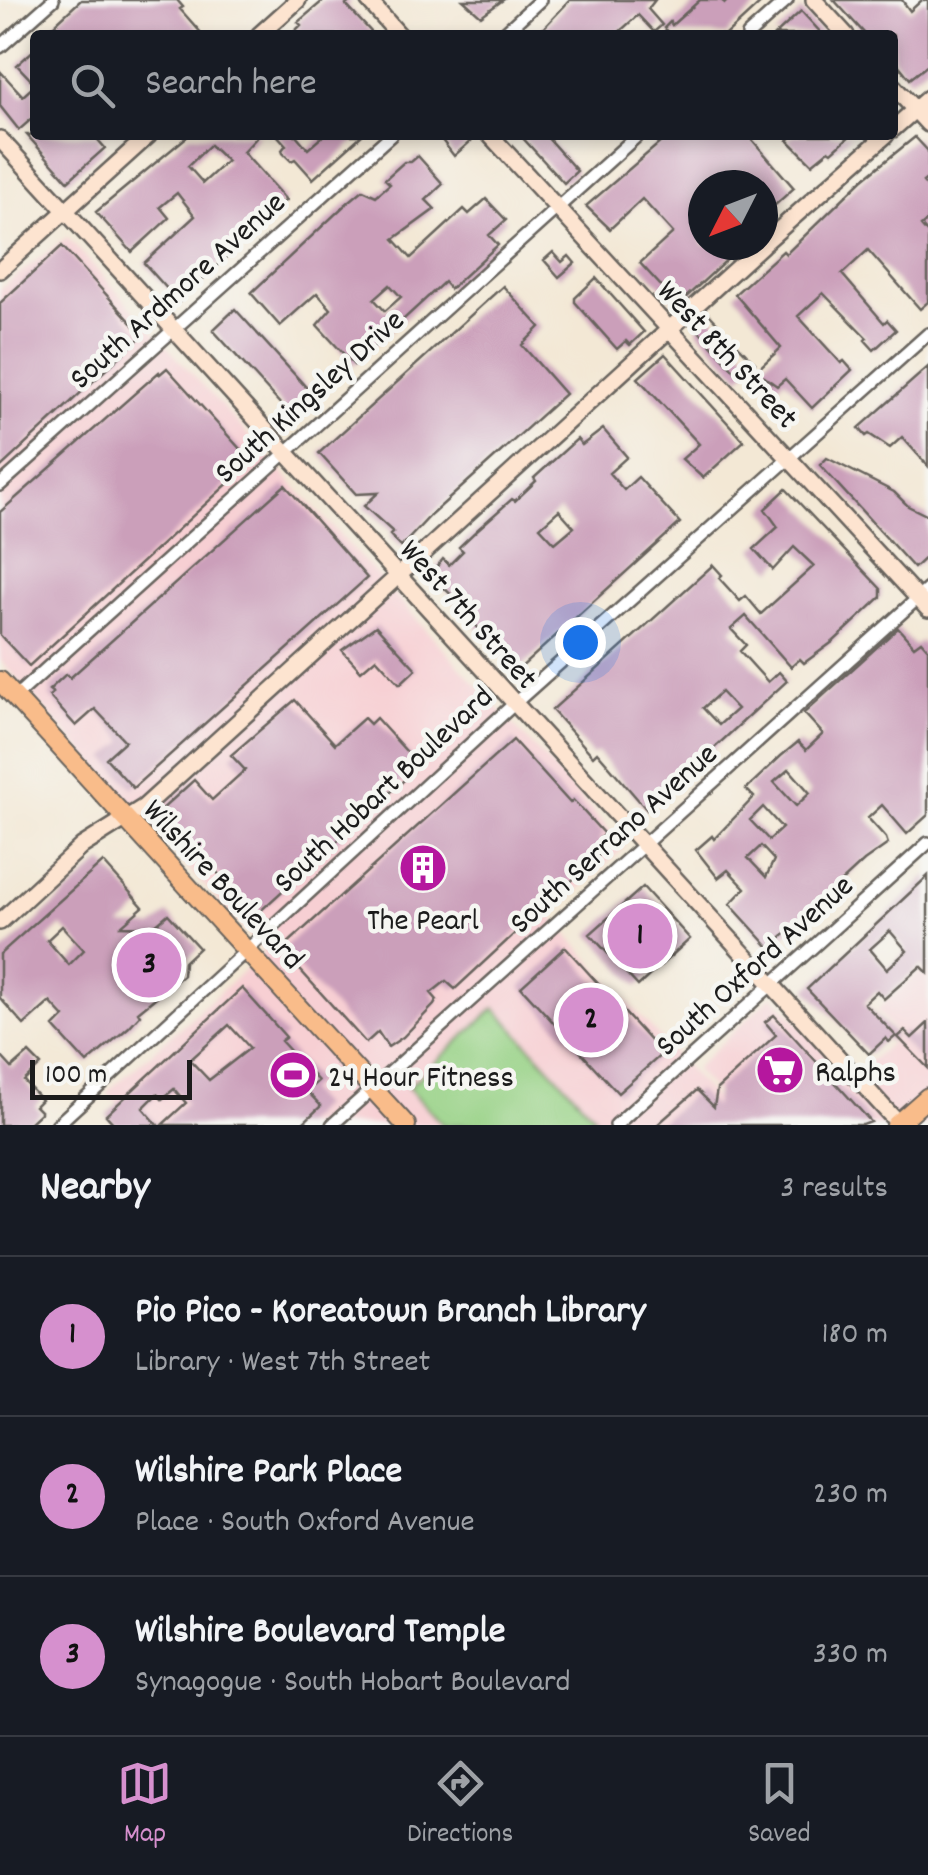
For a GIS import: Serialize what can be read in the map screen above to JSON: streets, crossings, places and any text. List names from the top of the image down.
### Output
{
  "streets": {
    "main road": ["Wilshire Boulevard"],
    "street": [
      "South Ardmore Avenue",
      "West 8th Street",
      "South Kingsley Drive",
      "West 7th Street",
      "South Hobart Boulevard",
      "South Serrano Avenue",
      "South Oxford Avenue"
    ]
  },
  "crossings": [
    ["South Ardmore Avenue", "West 7th Street"],
    ["West 8th Street", "South Kingsley Drive"],
    ["West 8th Street", "South Hobart Boulevard"],
    ["West 8th Street", "South Serrano Avenue"],
    ["South Kingsley Drive", "West 7th Street"],
    ["South Kingsley Drive", "Wilshire Boulevard"],
    ["West 7th Street", "South Hobart Boulevard"],
    ["West 7th Street", "South Serrano Avenue"],
    ["West 7th Street", "South Oxford Avenue"],
    ["South Hobart Boulevard", "Wilshire Boulevard"],
    ["South Serrano Avenue", "Wilshire Boulevard"]
  ],
  "places": {
    "building": ["The Pearl"],
    "supermarket": ["Ralphs"],
    "sports": ["24 Hour Fitness"]
  },
  "scale_bar": "100 m",
  "north": "bottom left",
  "page": {
    "search": "Search here",
    "pins": ["1", "3", "2"],
    "scale": "100 m",
    "heading": ["Nearby", "3 results"],
    "list": [
      {
        "mark": "1",
        "name": "Pio Pico - Koreatown Branch Library",
        "note": "Library · West 7th Street",
        "value": "180 m"
      },
      {
        "mark": "2",
        "name": "Wilshire Park Place",
        "note": "Place · South Oxford Avenue",
        "value": "230 m"
      },
      {
        "mark": "3",
        "name": "Wilshire Boulevard Temple",
        "note": "Synagogue · South Hobart Boulevard",
        "value": "330 m"
      }
    ],
    "nav": ["Map", "Directions", "Saved"]
  }
}
